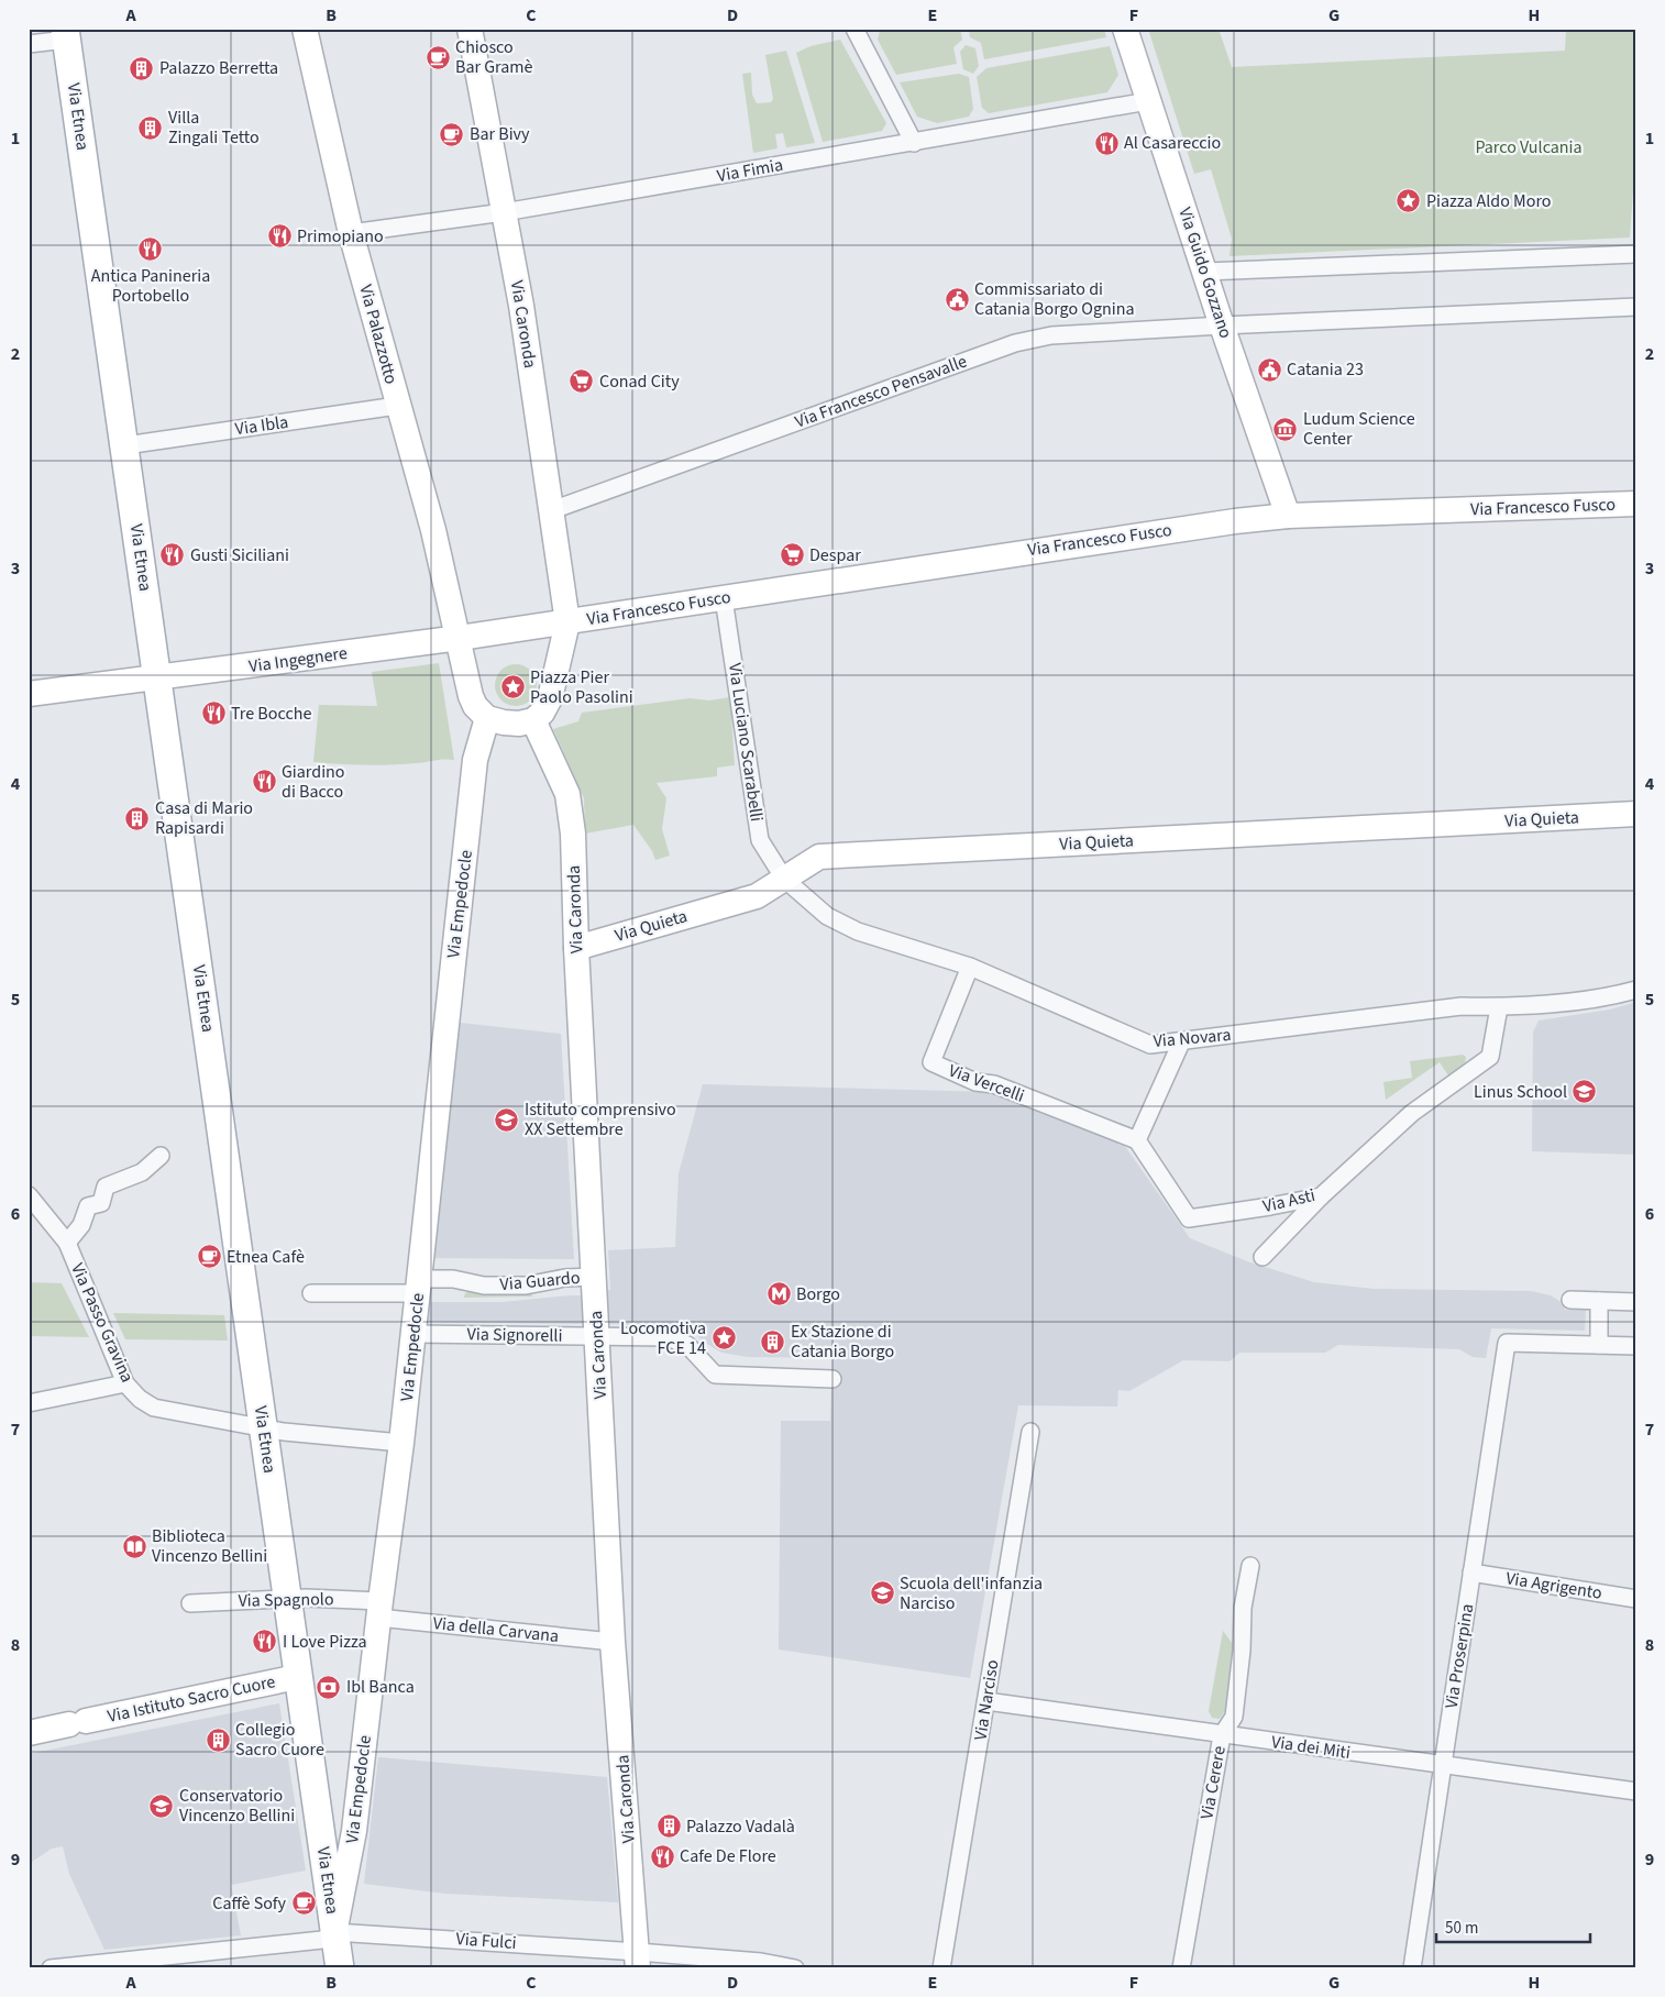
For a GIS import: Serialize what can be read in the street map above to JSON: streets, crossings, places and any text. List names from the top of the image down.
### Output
{
  "streets": {
    "main road": [
      "Via Etnea",
      "Via Guido Gozzano",
      "Via Caronda",
      "Via Palazzotto",
      "Via Francesco Fusco",
      "Via Ingegnere",
      "Via Quieta",
      "Via Empedocle",
      "Via Istituto Sacro Cuore"
    ],
    "street": [
      "Via Fimia",
      "Via Francesco Pensavalle",
      "Via Ibla",
      "Via Luciano Scarabelli",
      "Via Novara",
      "Via Vercelli",
      "Via Asti",
      "Via Guardo",
      "Via Passo Gravina",
      "Via Signorelli",
      "Via Agrigento",
      "Via Spagnolo",
      "Via della Carvana",
      "Via Proserpina",
      "Via Narciso",
      "Via dei Miti",
      "Via Cerere",
      "Via Fulci"
    ]
  },
  "crossings": [
    ["Via Etnea", "Via Ibla"],
    ["Via Etnea", "Via Ingegnere"],
    ["Via Etnea", "Via Empedocle"],
    ["Via Etnea", "Via Passo Gravina"],
    ["Via Etnea", "Via Spagnolo"],
    ["Via Etnea", "Via Istituto Sacro Cuore"],
    ["Via Etnea", "Via Fulci"],
    ["Via Fimia", "Via Guido Gozzano"],
    ["Via Fimia", "Via Caronda"],
    ["Via Fimia", "Via Palazzotto"],
    ["Via Guido Gozzano", "Via Francesco Pensavalle"],
    ["Via Guido Gozzano", "Via Francesco Fusco"],
    ["Via Caronda", "Via Francesco Pensavalle"],
    ["Via Caronda", "Via Francesco Fusco"],
    ["Via Caronda", "Via Ingegnere"],
    ["Via Caronda", "Via Quieta"],
    ["Via Caronda", "Via Guardo"],
    ["Via Caronda", "Via Signorelli"],
    ["Via Caronda", "Via della Carvana"],
    ["Via Caronda", "Via Fulci"],
    ["Via Palazzotto", "Via Ibla"],
    ["Via Palazzotto", "Via Ingegnere"],
    ["Via Palazzotto", "Via Empedocle"],
    ["Via Francesco Fusco", "Via Ingegnere"],
    ["Via Francesco Fusco", "Via Luciano Scarabelli"],
    ["Via Luciano Scarabelli", "Via Quieta"],
    ["Via Luciano Scarabelli", "Via Novara"],
    ["Via Quieta", "Via Novara"],
    ["Via Empedocle", "Via Guardo"],
    ["Via Empedocle", "Via Passo Gravina"],
    ["Via Empedocle", "Via Signorelli"],
    ["Via Empedocle", "Via Spagnolo"],
    ["Via Empedocle", "Via della Carvana"],
    ["Via Empedocle", "Via Fulci"],
    ["Via Novara", "Via Vercelli"],
    ["Via Novara", "Via Asti"],
    ["Via Vercelli", "Via Asti"],
    ["Via Agrigento", "Via Proserpina"],
    ["Via Spagnolo", "Via della Carvana"],
    ["Via Proserpina", "Via dei Miti"],
    ["Via Narciso", "Via dei Miti"],
    ["Via dei Miti", "Via Cerere"]
  ],
  "parks": ["Parco Vulcania"],
  "places": {
    "cafe": [
      "Chiosco Bar Gramè",
      "Bar Bivy",
      "Etnea Cafè",
      "Caffè Sofy"
    ],
    "building": [
      "Palazzo Berretta",
      "Villa Zingali Tetto",
      "Casa di Mario Rapisardi",
      "Ex Stazione di Catania Borgo",
      "Collegio Sacro Cuore",
      "Palazzo Vadalà"
    ],
    "restaurant": [
      "Al Casareccio",
      "Primopiano",
      "Antica Panineria Portobello",
      "Gusti Siciliani",
      "Tre Bocche",
      "Giardino di Bacco",
      "I Love Pizza",
      "Cafe De Flore"
    ],
    "place": ["Piazza Aldo Moro", "Piazza Pier Paolo Pasolini", "Locomotiva FCE 14"],
    "public building": ["Commissariato di Catania Borgo Ognina", "Catania 23"],
    "supermarket": ["Conad City", "Despar"],
    "museum": ["Ludum Science Center"],
    "school or university": [
      "Linus School",
      "Istituto comprensivo XX Settembre",
      "Scuola dell'infanzia Narciso",
      "Conservatorio Vincenzo Bellini"
    ],
    "metro station": ["Borgo"],
    "library": ["Biblioteca Vincenzo Bellini"],
    "bank": ["Ibl Banca"]
  },
  "scale_bar": "50 m",
  "grid": {
    "columns": [
      "A",
      "B",
      "C",
      "D",
      "E",
      "F",
      "G",
      "H"
    ],
    "rows": [
      "1",
      "2",
      "3",
      "4",
      "5",
      "6",
      "7",
      "8",
      "9"
    ]
  }
}
